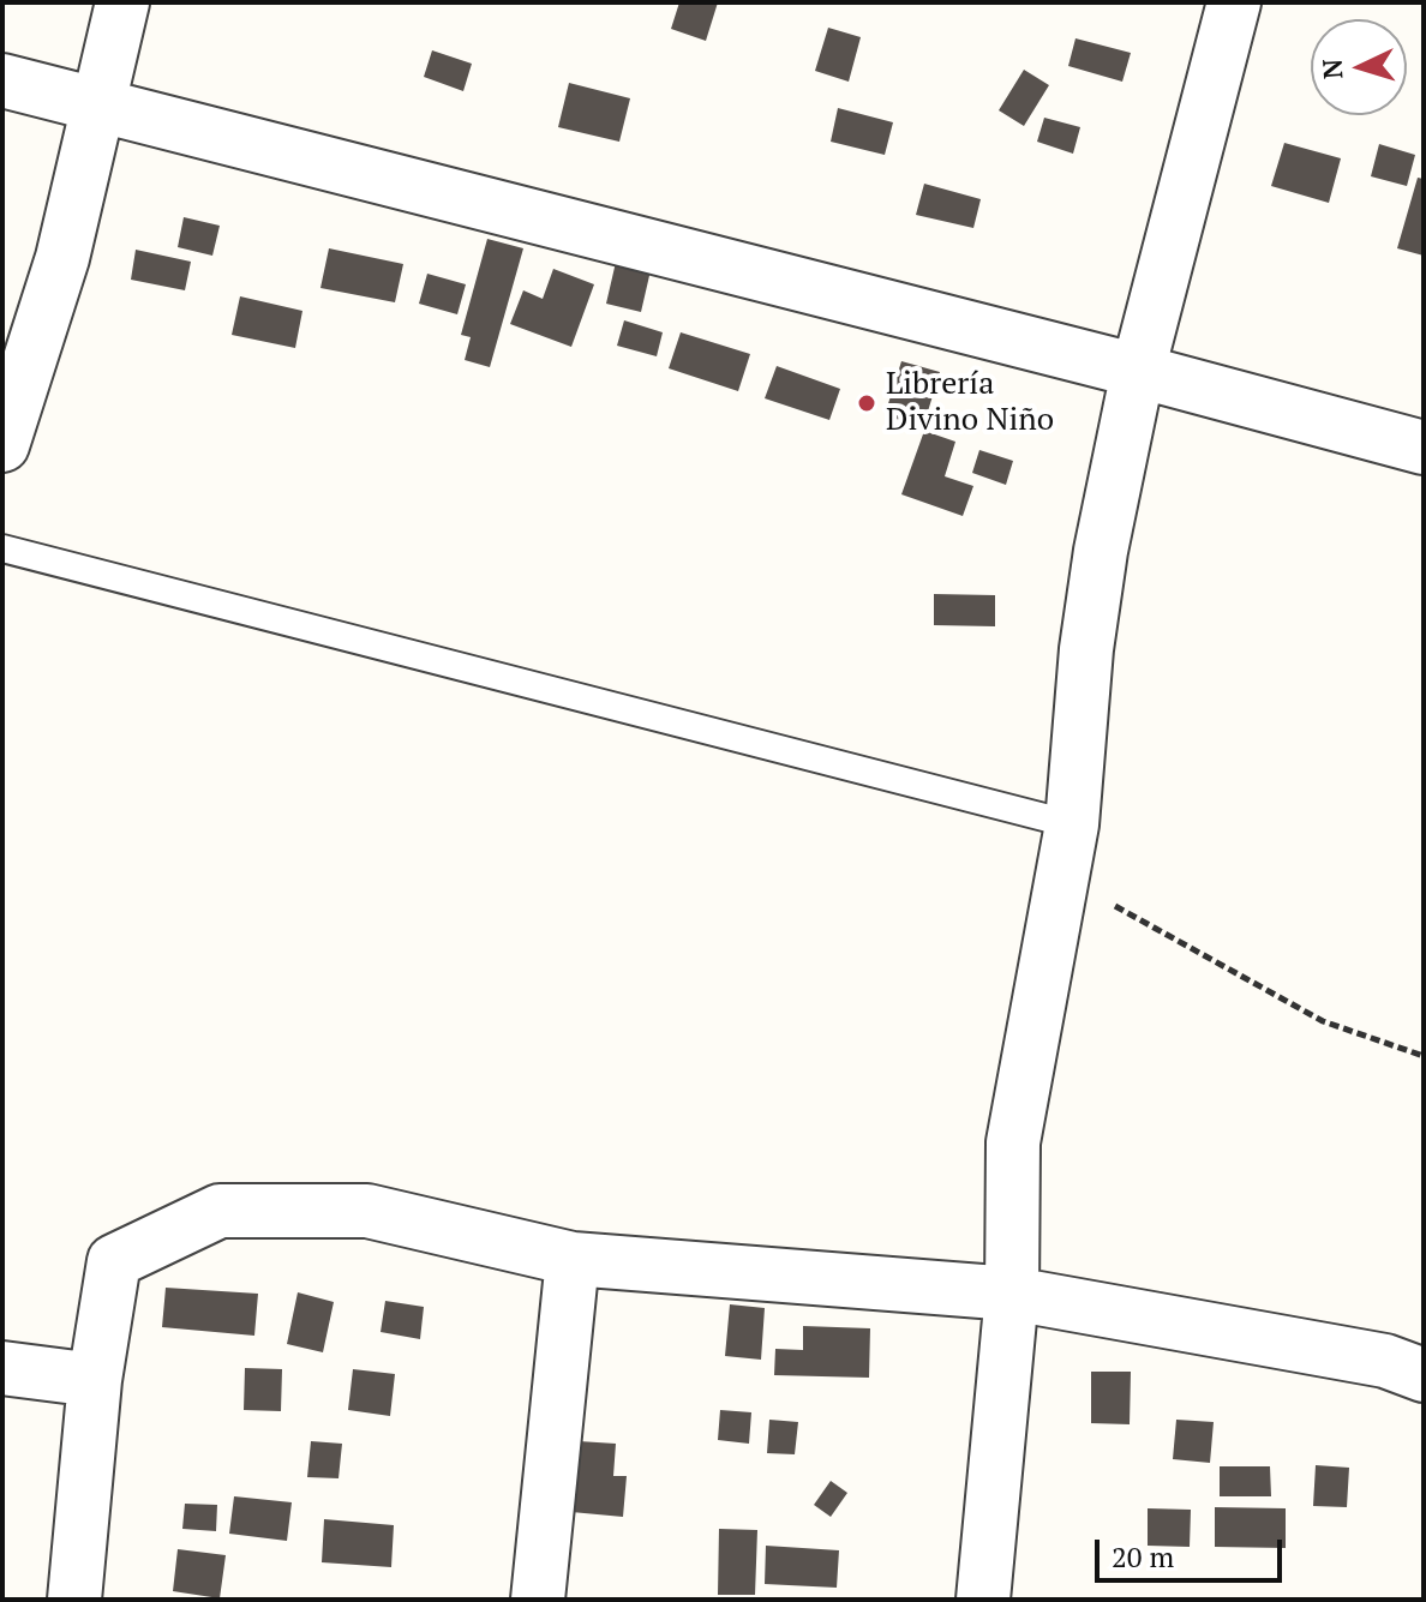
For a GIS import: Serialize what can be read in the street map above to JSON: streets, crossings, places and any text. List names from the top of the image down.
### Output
{
  "places": ["Librería Divino Niño"],
  "scale_bar": "20 m",
  "north": "left"
}
